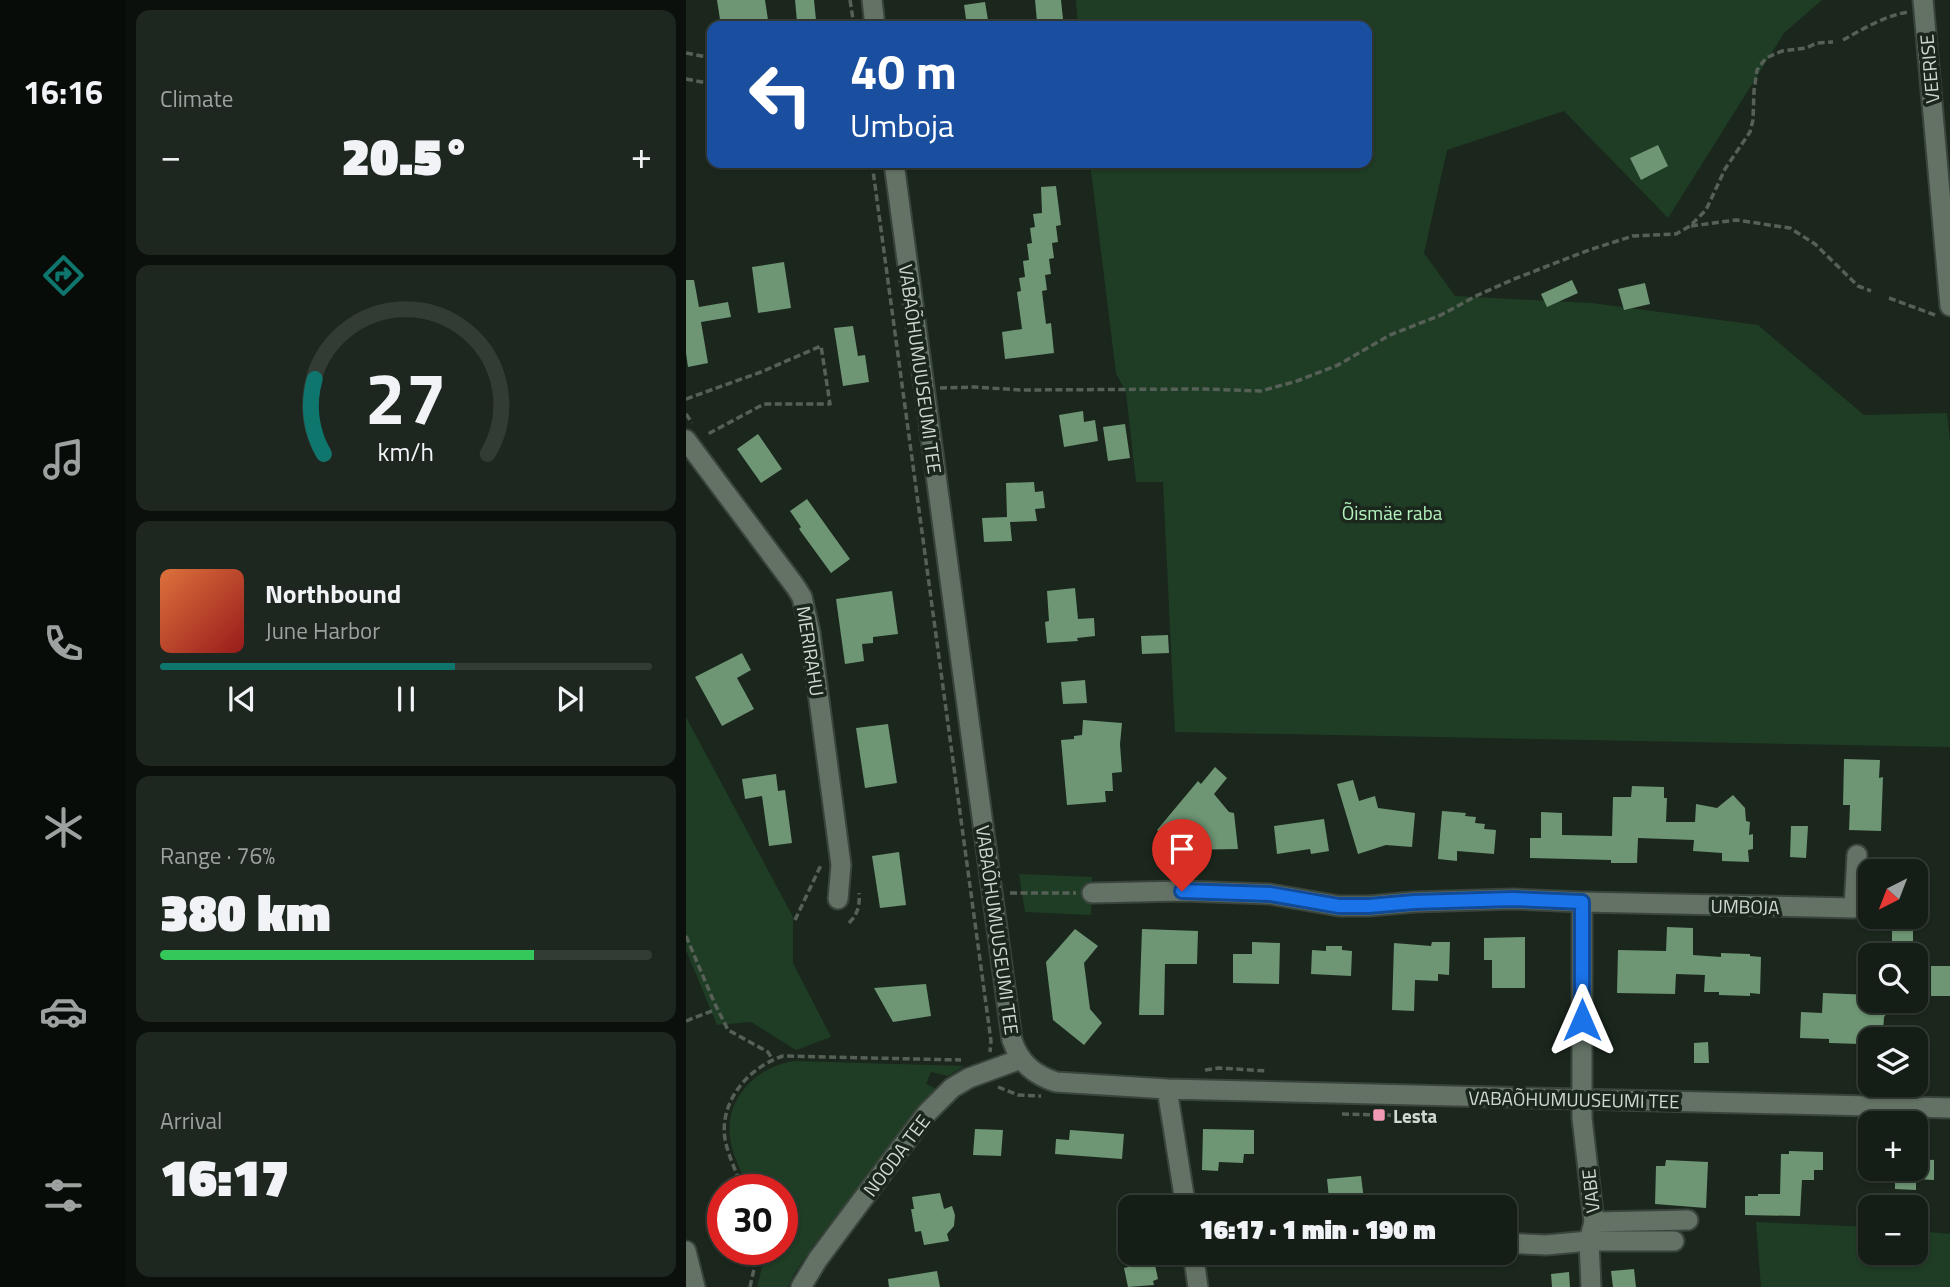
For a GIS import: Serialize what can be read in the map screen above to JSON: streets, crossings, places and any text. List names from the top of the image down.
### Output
{
  "streets": {
    "street": [
      "VEERISE",
      "VABAÕHUMUUSEUMI TEE",
      "MERIRAHU",
      "UMBOJA",
      "NOODA TEE",
      "VABE"
    ]
  },
  "crossings": [
    ["VABAÕHUMUUSEUMI TEE", "NOODA TEE"],
    ["VABAÕHUMUUSEUMI TEE", "VABE"]
  ],
  "parks": ["Õismäe raba"],
  "places": {
    "transit": ["Lesta"]
  },
  "north": "bottom left",
  "page": {
    "tabs": "16:16",
    "tile": [
      "Climate",
      ["Range · 76%", "380 km"],
      ["Arrival", "16:17"]
    ],
    "turn": ["40 m", "Umboja"],
    "heat": ["−", "20.5°", "+"],
    "song": ["Northbound", "June Harbor"],
    "map_buttons": ["+", "−"],
    "limit": "30",
    "trip": "16:17 · 1 min · 190 m",
    "gauge": ["27", "km/h"]
  }
}
